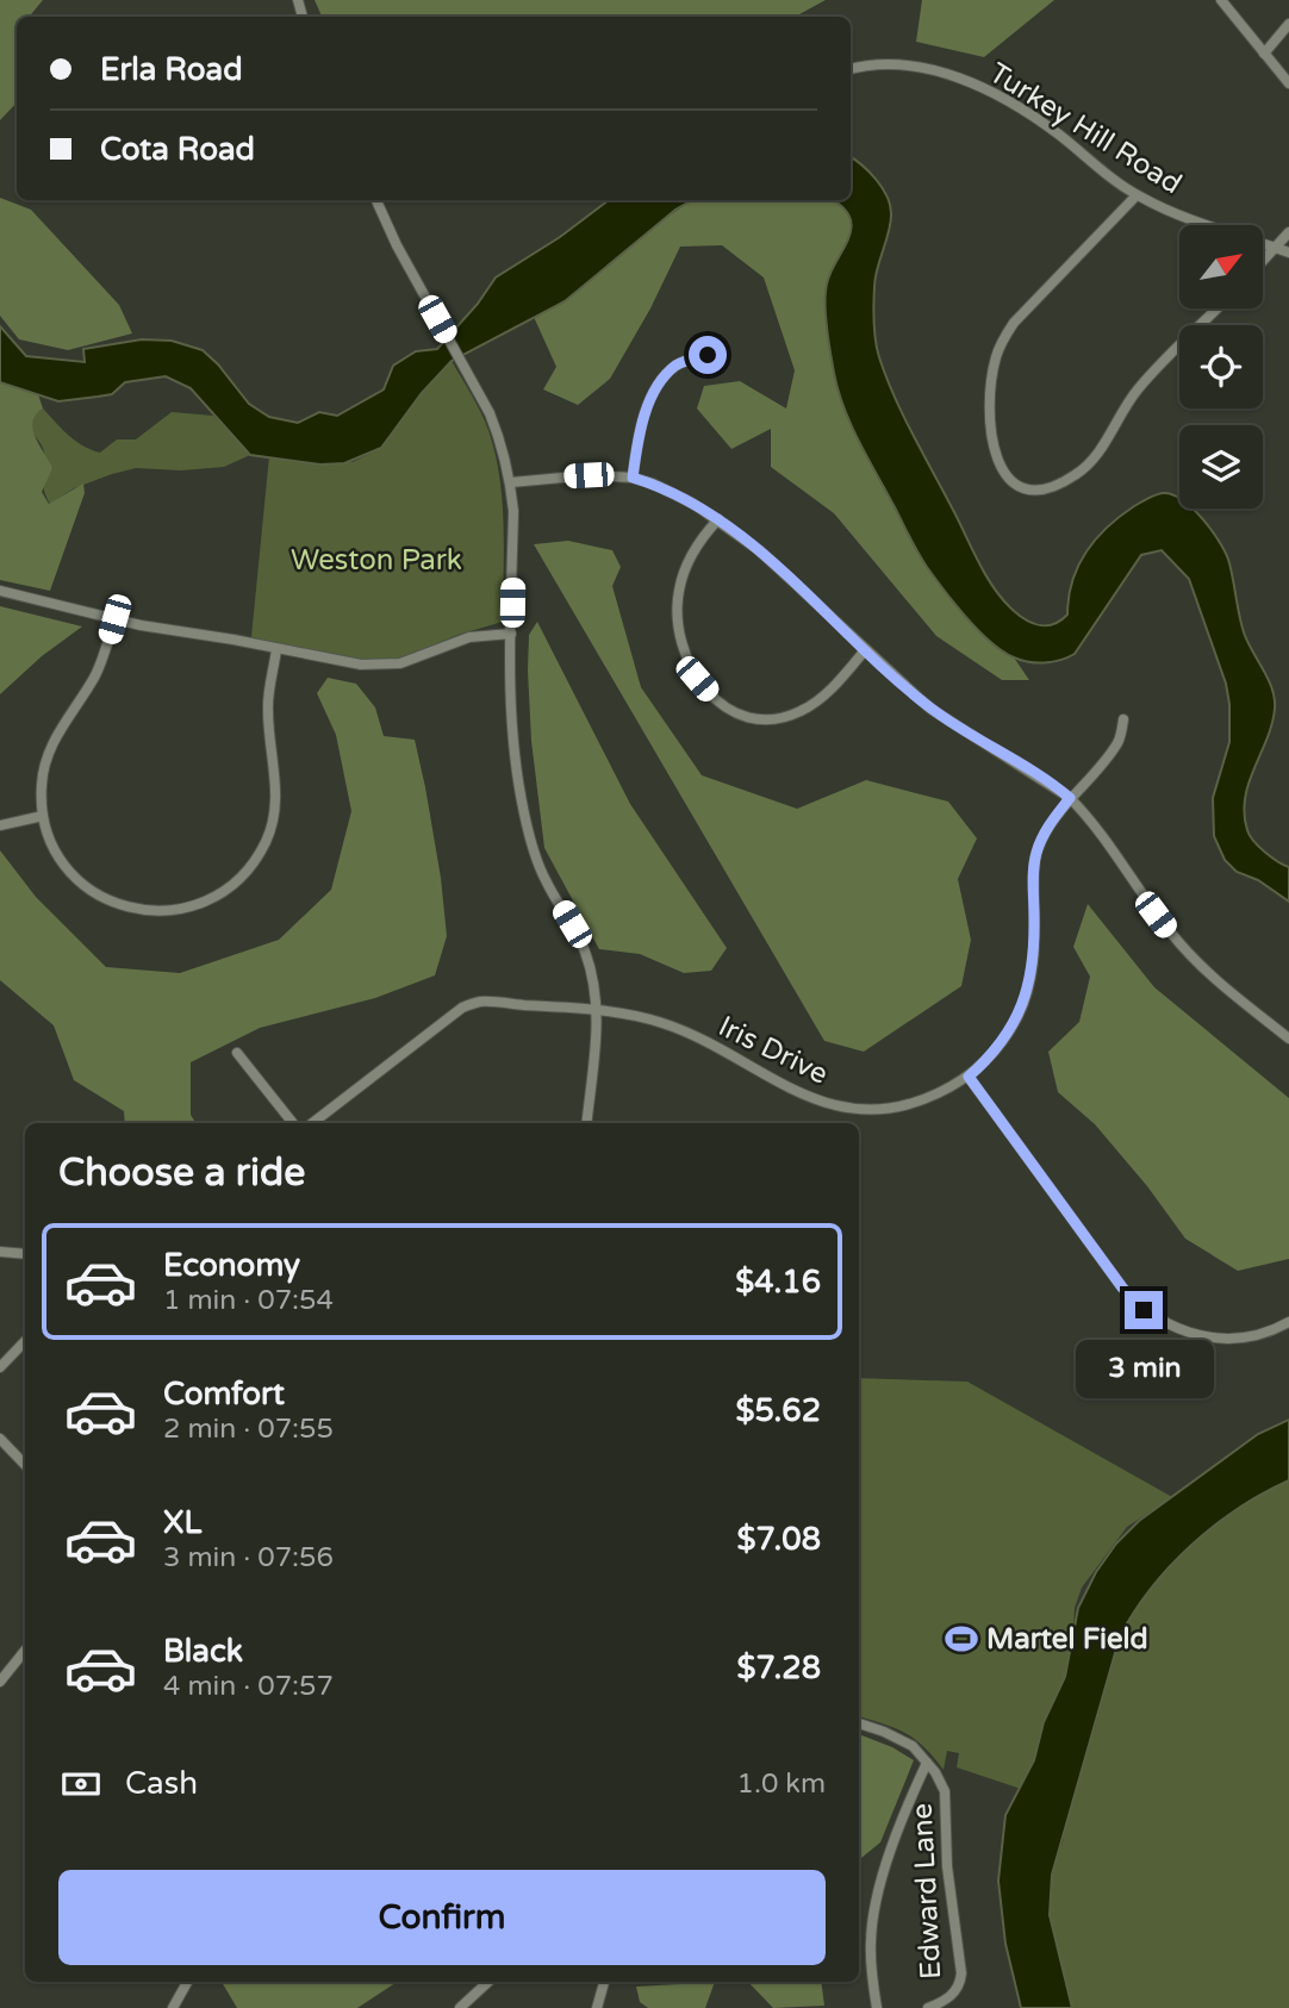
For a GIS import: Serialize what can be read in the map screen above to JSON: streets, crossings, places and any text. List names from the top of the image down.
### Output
{
  "streets": {
    "street": ["Turkey Hill Road", "Iris Drive", "Edward Lane"]
  },
  "parks": ["Weston Park"],
  "places": {
    "sports": ["Martel Field"]
  },
  "north": "top right",
  "page": {
    "banner": ["Erla Road", "Cota Road"],
    "heading": "Choose a ride",
    "list": [
      {
        "name": "Economy",
        "note": "1 min · 07:54",
        "value": "$4.16"
      },
      {
        "name": "Comfort",
        "note": "2 min · 07:55",
        "value": "$5.62"
      },
      {
        "name": "XL",
        "note": "3 min · 07:56",
        "value": "$7.08"
      },
      {
        "name": "Black",
        "note": "4 min · 07:57",
        "value": "$7.28"
      }
    ],
    "bubble": "3 min",
    "pay": ["Cash", "1.0 km"],
    "buttons": "Confirm"
  }
}
